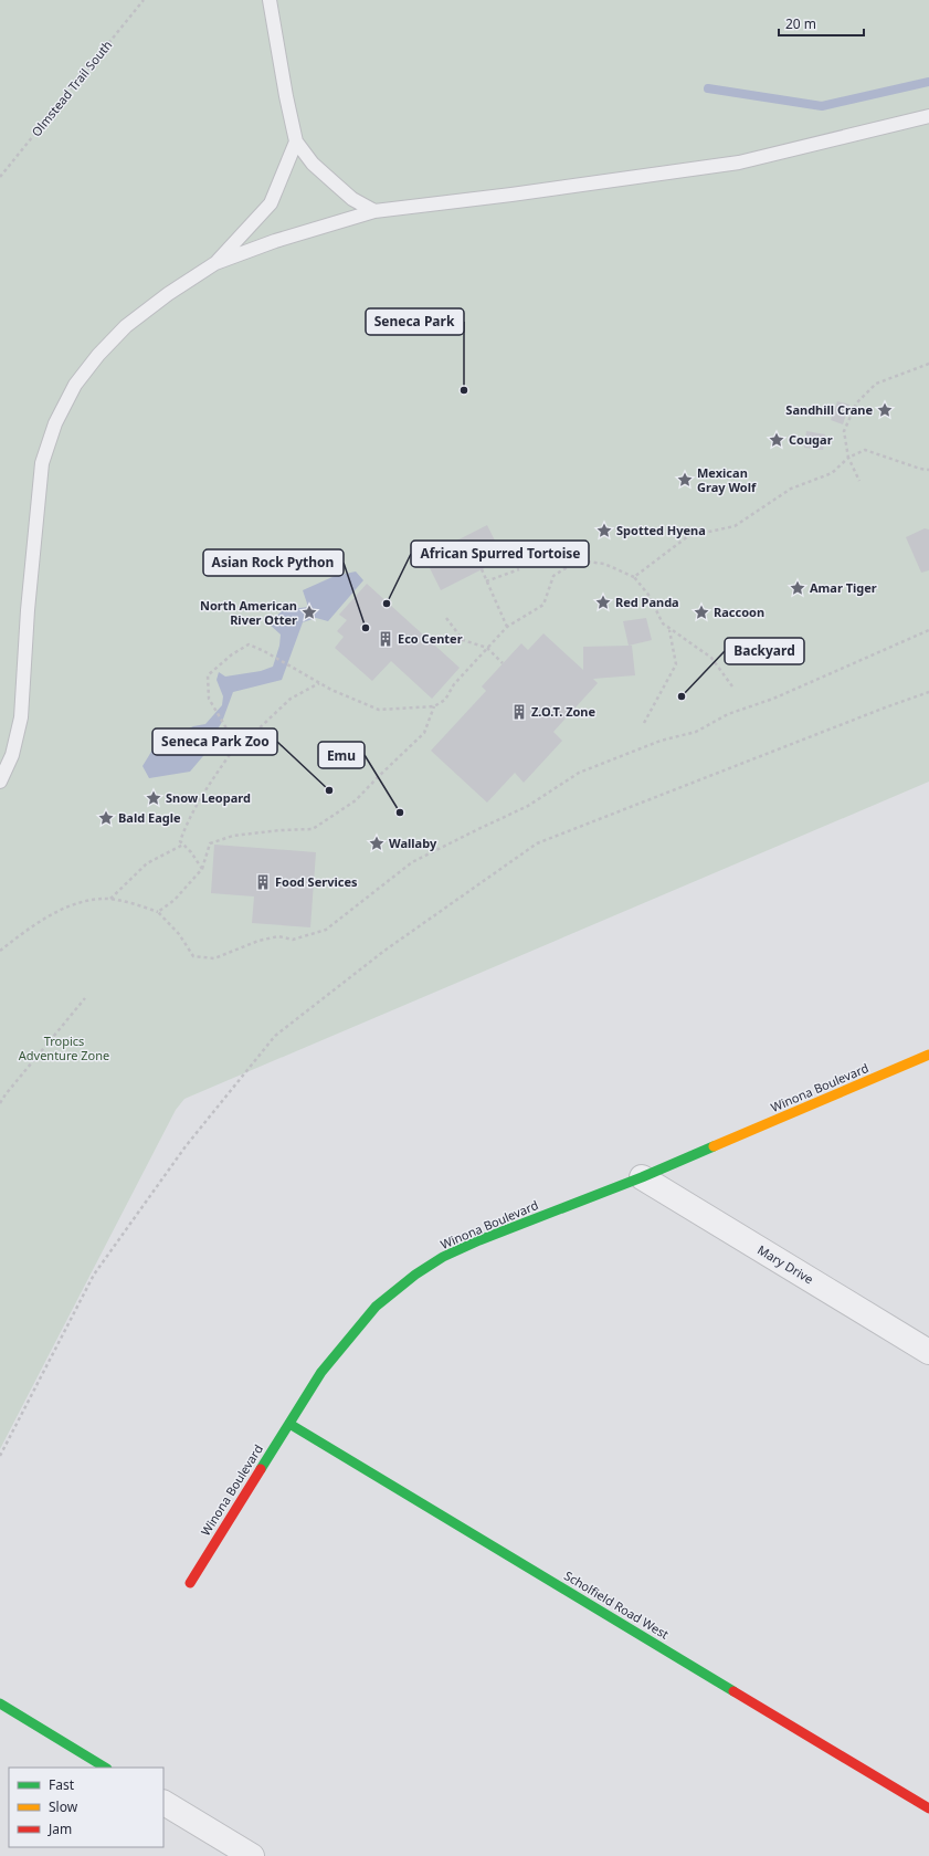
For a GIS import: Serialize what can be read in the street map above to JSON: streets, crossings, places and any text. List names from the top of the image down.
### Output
{
  "streets": {
    "street": ["Winona Boulevard", "Mary Drive", "Scholfield Road West"],
    "path": ["Olmstead Trail South"]
  },
  "crossings": [
    ["Winona Boulevard", "Mary Drive"],
    ["Winona Boulevard", "Scholfield Road West"]
  ],
  "parks": ["Tropics Adventure Zone"],
  "places": {
    "other": [
      "Seneca Park",
      "African Spurred Tortoise",
      "Asian Rock Python",
      "Backyard",
      "Seneca Park Zoo",
      "Emu"
    ],
    "place": [
      "Sandhill Crane",
      "Cougar",
      "Mexican Gray Wolf",
      "Spotted Hyena",
      "Amar Tiger",
      "Red Panda",
      "North American River Otter",
      "Raccoon",
      "Snow Leopard",
      "Bald Eagle",
      "Wallaby"
    ],
    "building": ["Eco Center", "Z.O.T. Zone", "Food Services"]
  },
  "legend": ["Fast", "Slow", "Jam"],
  "scale_bar": "20 m"
}
